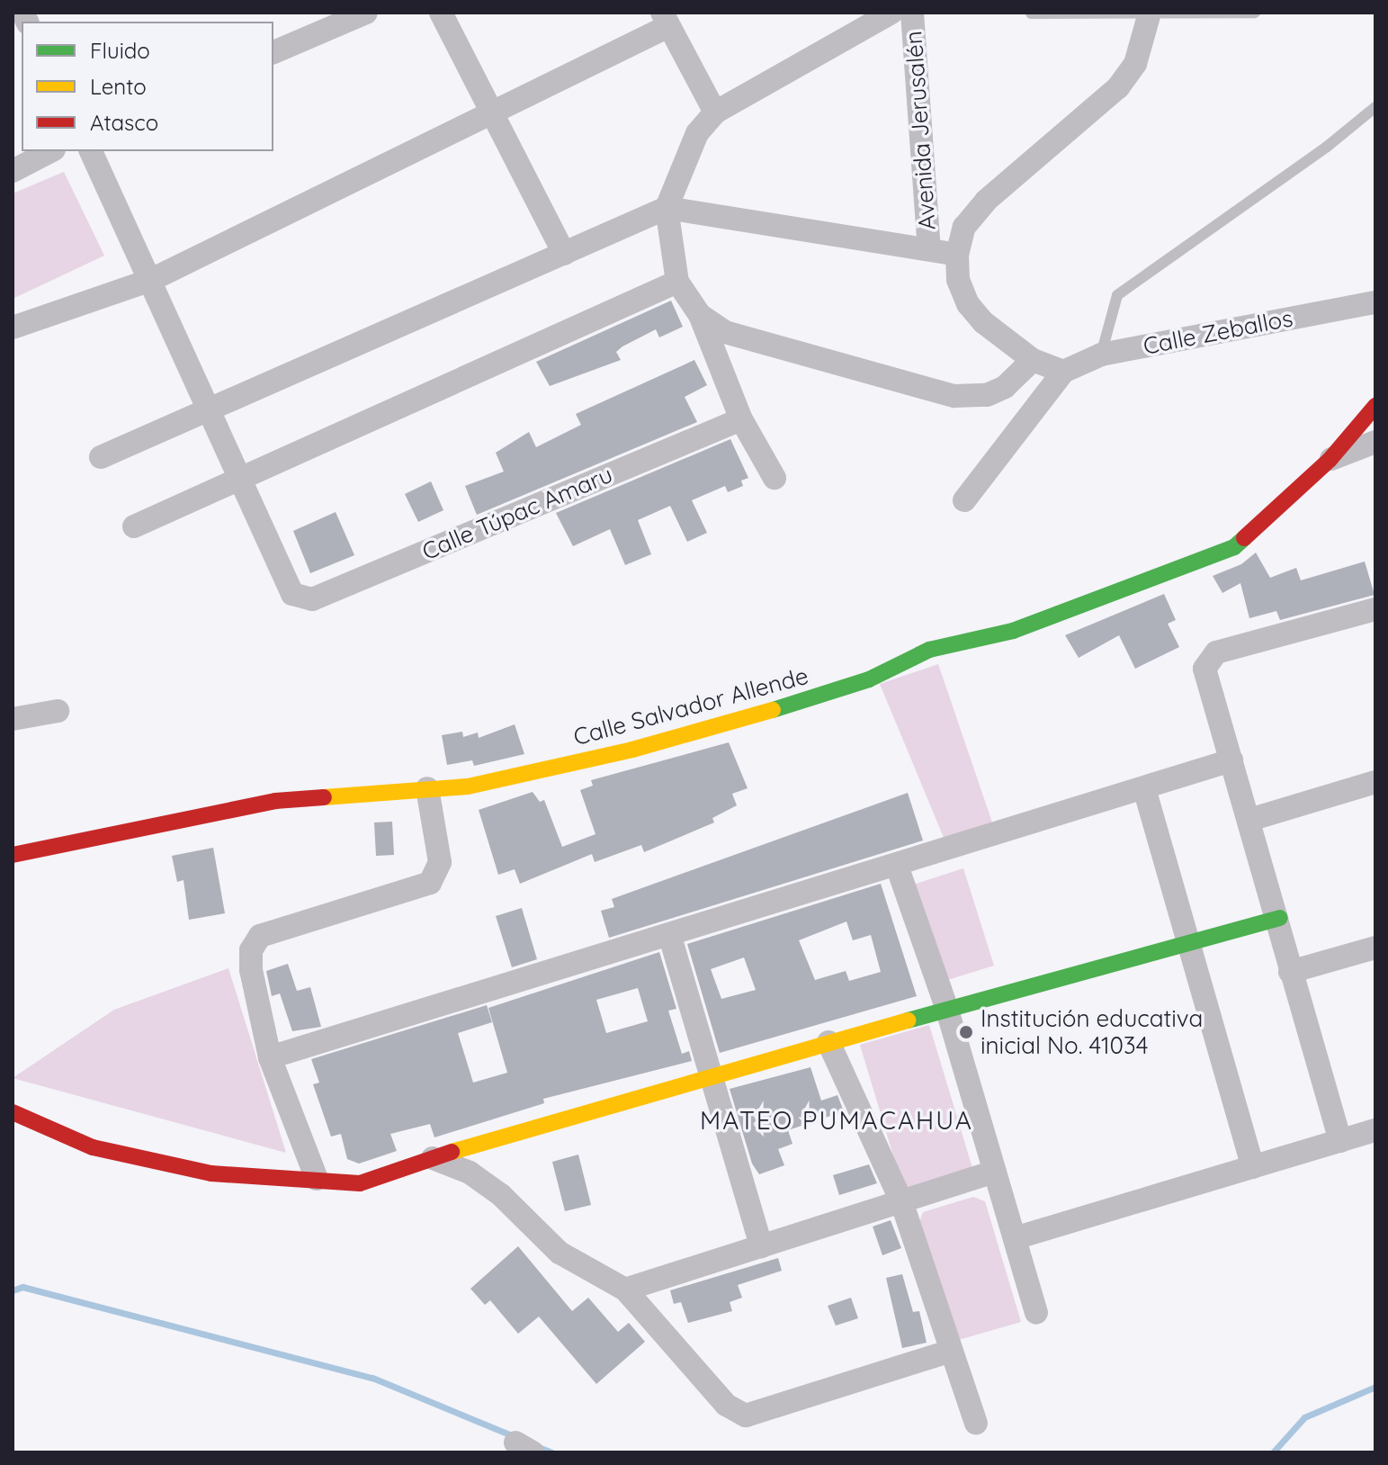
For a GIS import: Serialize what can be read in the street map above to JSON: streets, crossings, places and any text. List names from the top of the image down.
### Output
{
  "streets": {
    "street": [
      "Avenida Jerusalén",
      "Calle Zeballos",
      "Calle Túpac Amaru",
      "Calle Salvador Allende"
    ]
  },
  "districts": ["MATEO PUMACAHUA"],
  "places": ["Institución educativa inicial No. 41034"],
  "legend": ["Fluido", "Lento", "Atasco"]
}
